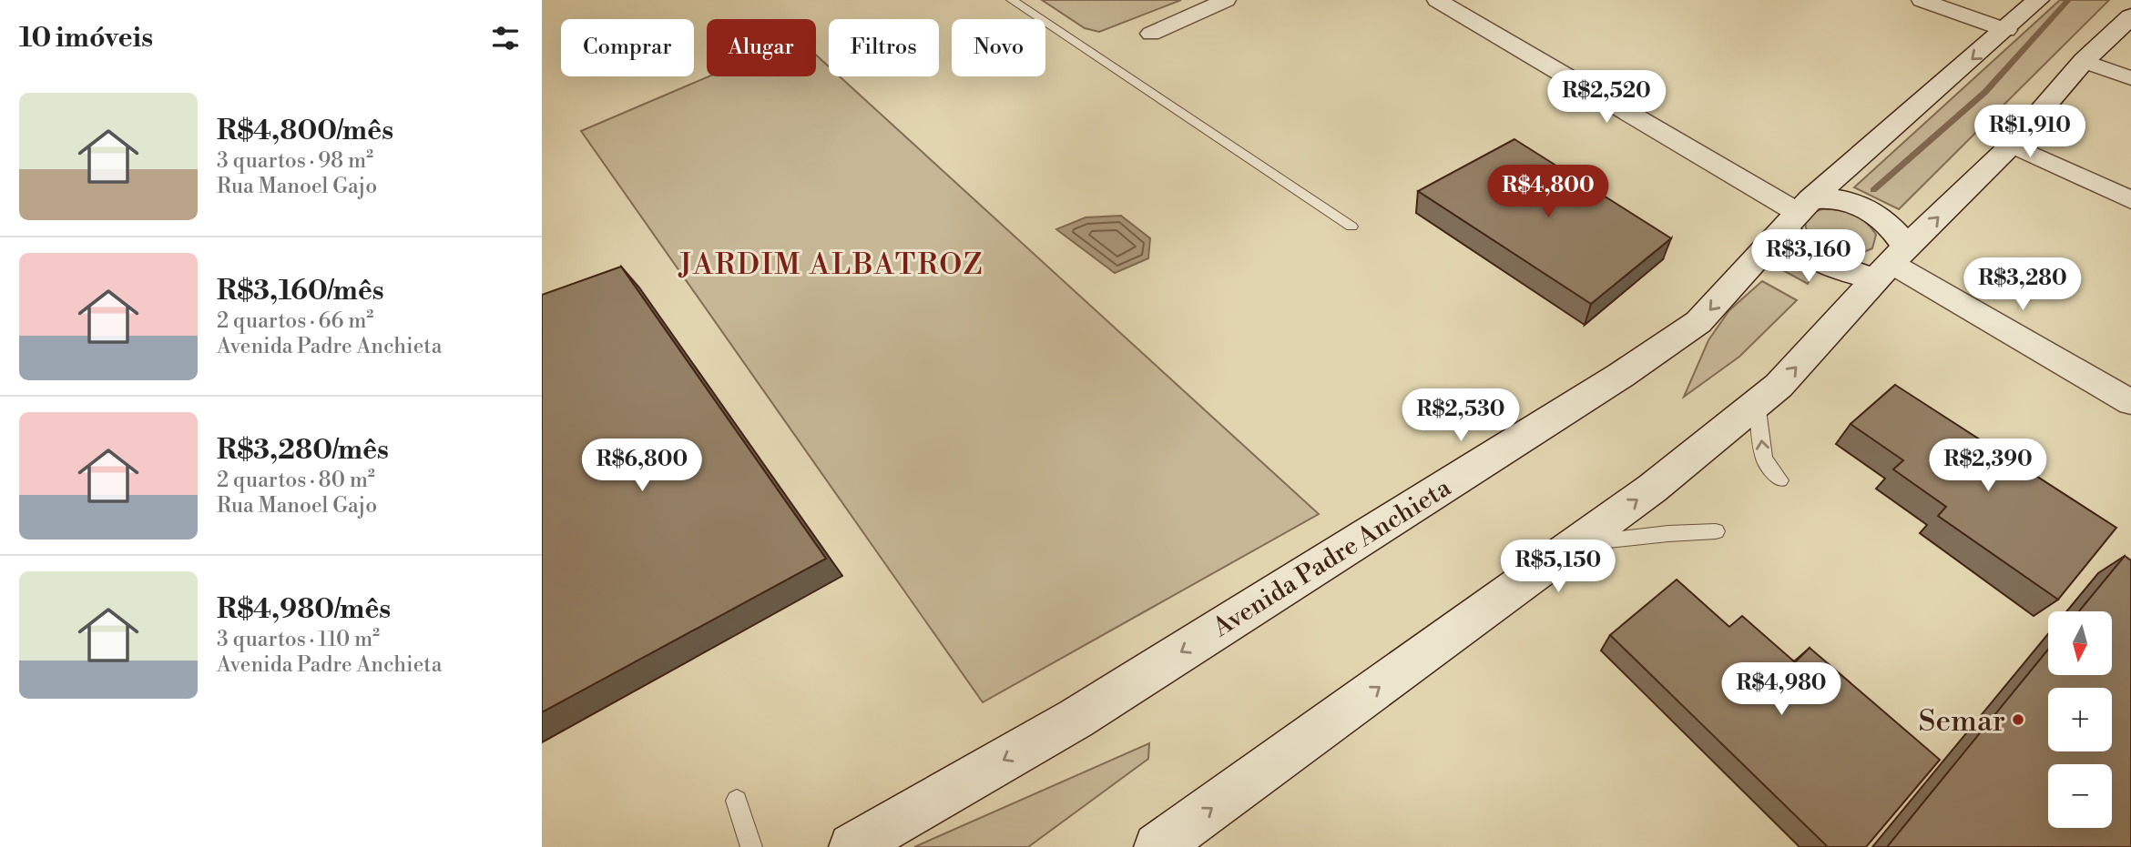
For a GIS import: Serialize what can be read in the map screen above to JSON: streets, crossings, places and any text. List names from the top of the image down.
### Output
{
  "streets": {
    "main road": ["Avenida Padre Anchieta"]
  },
  "districts": ["JARDIM ALBATROZ"],
  "places": ["Semar"],
  "north": "bottom",
  "page": {
    "heading": "10 imóveis",
    "chip": [
      "Comprar",
      "Alugar",
      "Filtros",
      "Novo"
    ],
    "price": [
      "R$2,520",
      "R$1,910",
      "R$4,800",
      "R$3,160",
      "R$3,280",
      "R$2,530",
      "R$6,800",
      "R$2,390",
      "R$5,150",
      "R$4,980"
    ],
    "list": [
      {
        "name": "R$4,800/mês",
        "note": "3 quartos · 98 m² · Rua Manoel Gajo"
      },
      {
        "name": "R$3,160/mês",
        "note": "2 quartos · 66 m² · Avenida Padre Anchieta"
      },
      {
        "name": "R$3,280/mês",
        "note": "2 quartos · 80 m² · Rua Manoel Gajo"
      },
      {
        "name": "R$4,980/mês",
        "note": "3 quartos · 110 m² · Avenida Padre Anchieta"
      }
    ],
    "map_buttons": ["+", "−"]
  }
}
